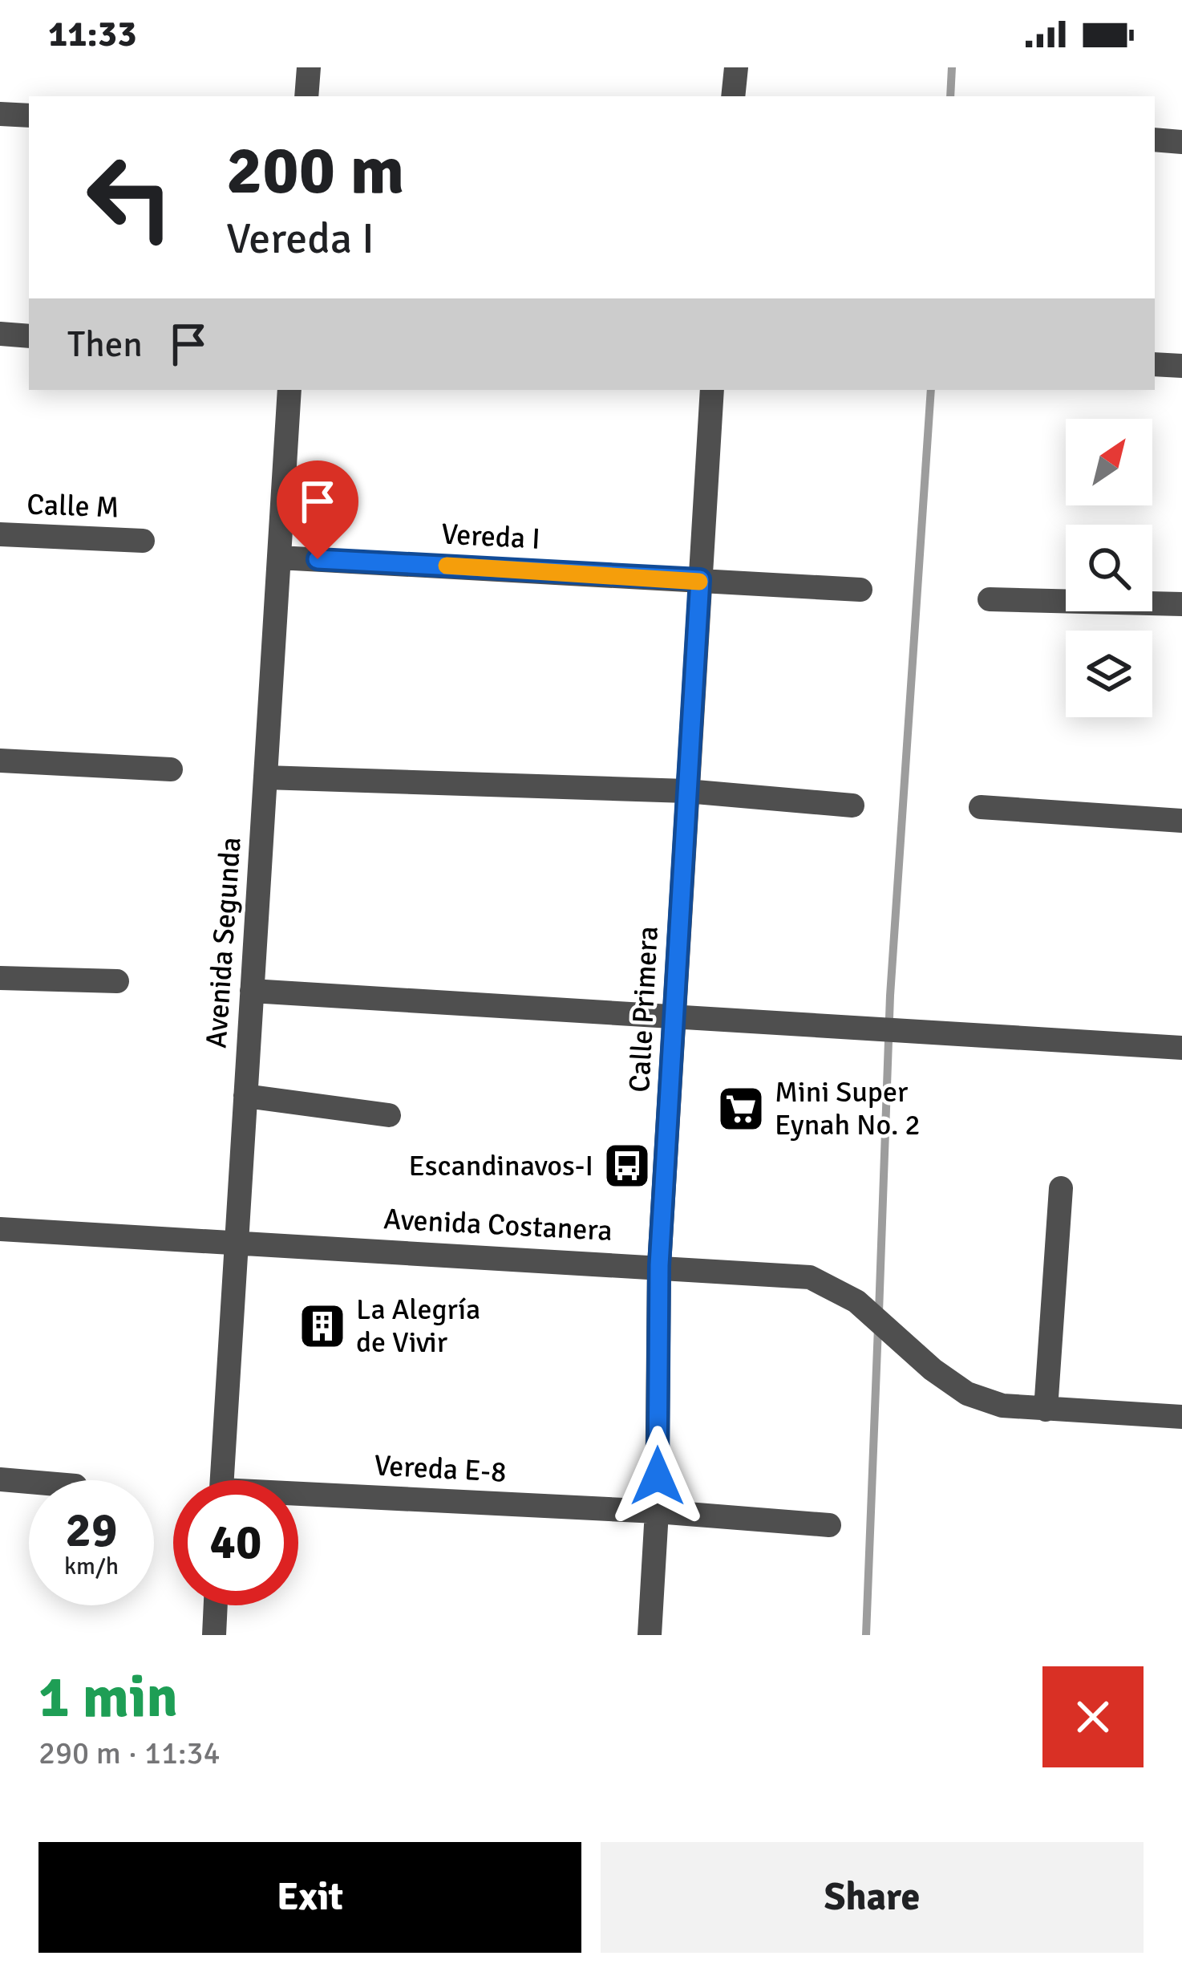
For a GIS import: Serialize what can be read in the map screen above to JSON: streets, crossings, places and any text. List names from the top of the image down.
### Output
{
  "streets": {
    "street": [
      "Calle M",
      "Vereda I",
      "Avenida Segunda",
      "Calle Primera",
      "Avenida Costanera",
      "Vereda E-8"
    ]
  },
  "crossings": [
    ["Vereda I", "Avenida Segunda"],
    ["Vereda I", "Calle Primera"],
    ["Avenida Segunda", "Avenida Costanera"],
    ["Calle Primera", "Avenida Costanera"],
    ["Calle Primera", "Vereda E-8"]
  ],
  "places": {
    "supermarket": ["Mini Super Eynah No. 2"],
    "bus stop": ["Escandinavos-I"],
    "building": ["La Alegría de Vivir"]
  },
  "north": "top right",
  "page": {
    "status": "11:33",
    "turn": ["200 m", "Vereda I"],
    "then": "Then",
    "speed": "29 km/h",
    "limit": "40",
    "heading": ["1 min", "290 m · 11:34"],
    "buttons": ["Exit", "Share"]
  }
}
